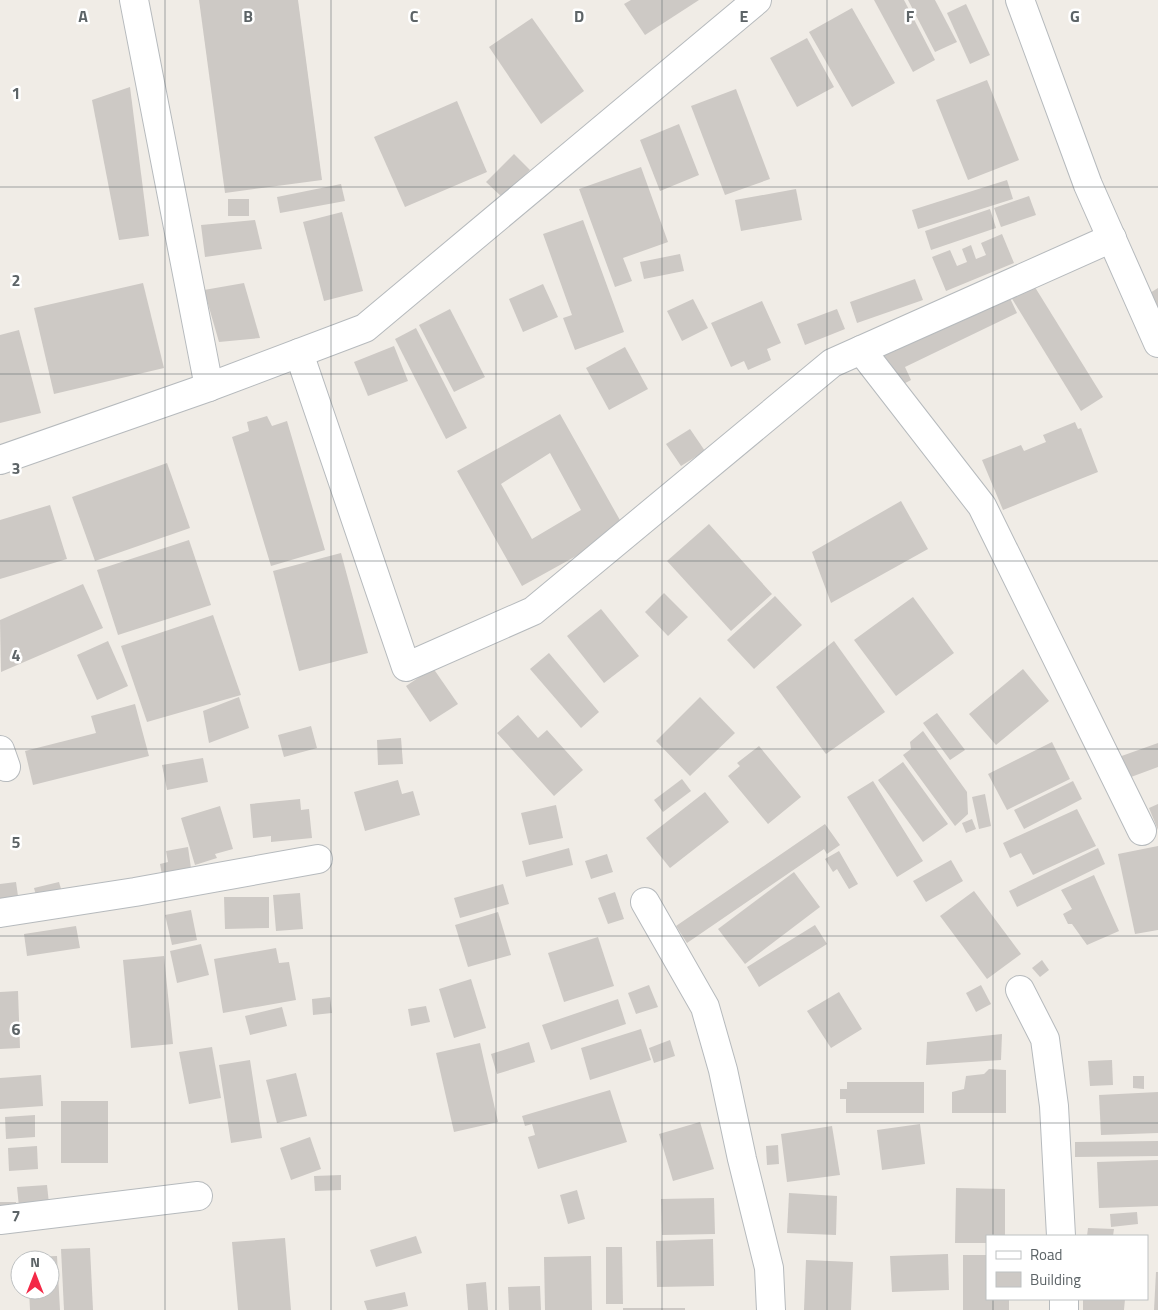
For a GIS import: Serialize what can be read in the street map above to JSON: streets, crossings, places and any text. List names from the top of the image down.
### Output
{
  "legend": ["Road", "Building"],
  "north": "top",
  "grid": {
    "columns": [
      "A",
      "B",
      "C",
      "D",
      "E",
      "F",
      "G"
    ],
    "rows": [
      "1",
      "2",
      "3",
      "4",
      "5",
      "6",
      "7"
    ]
  }
}
